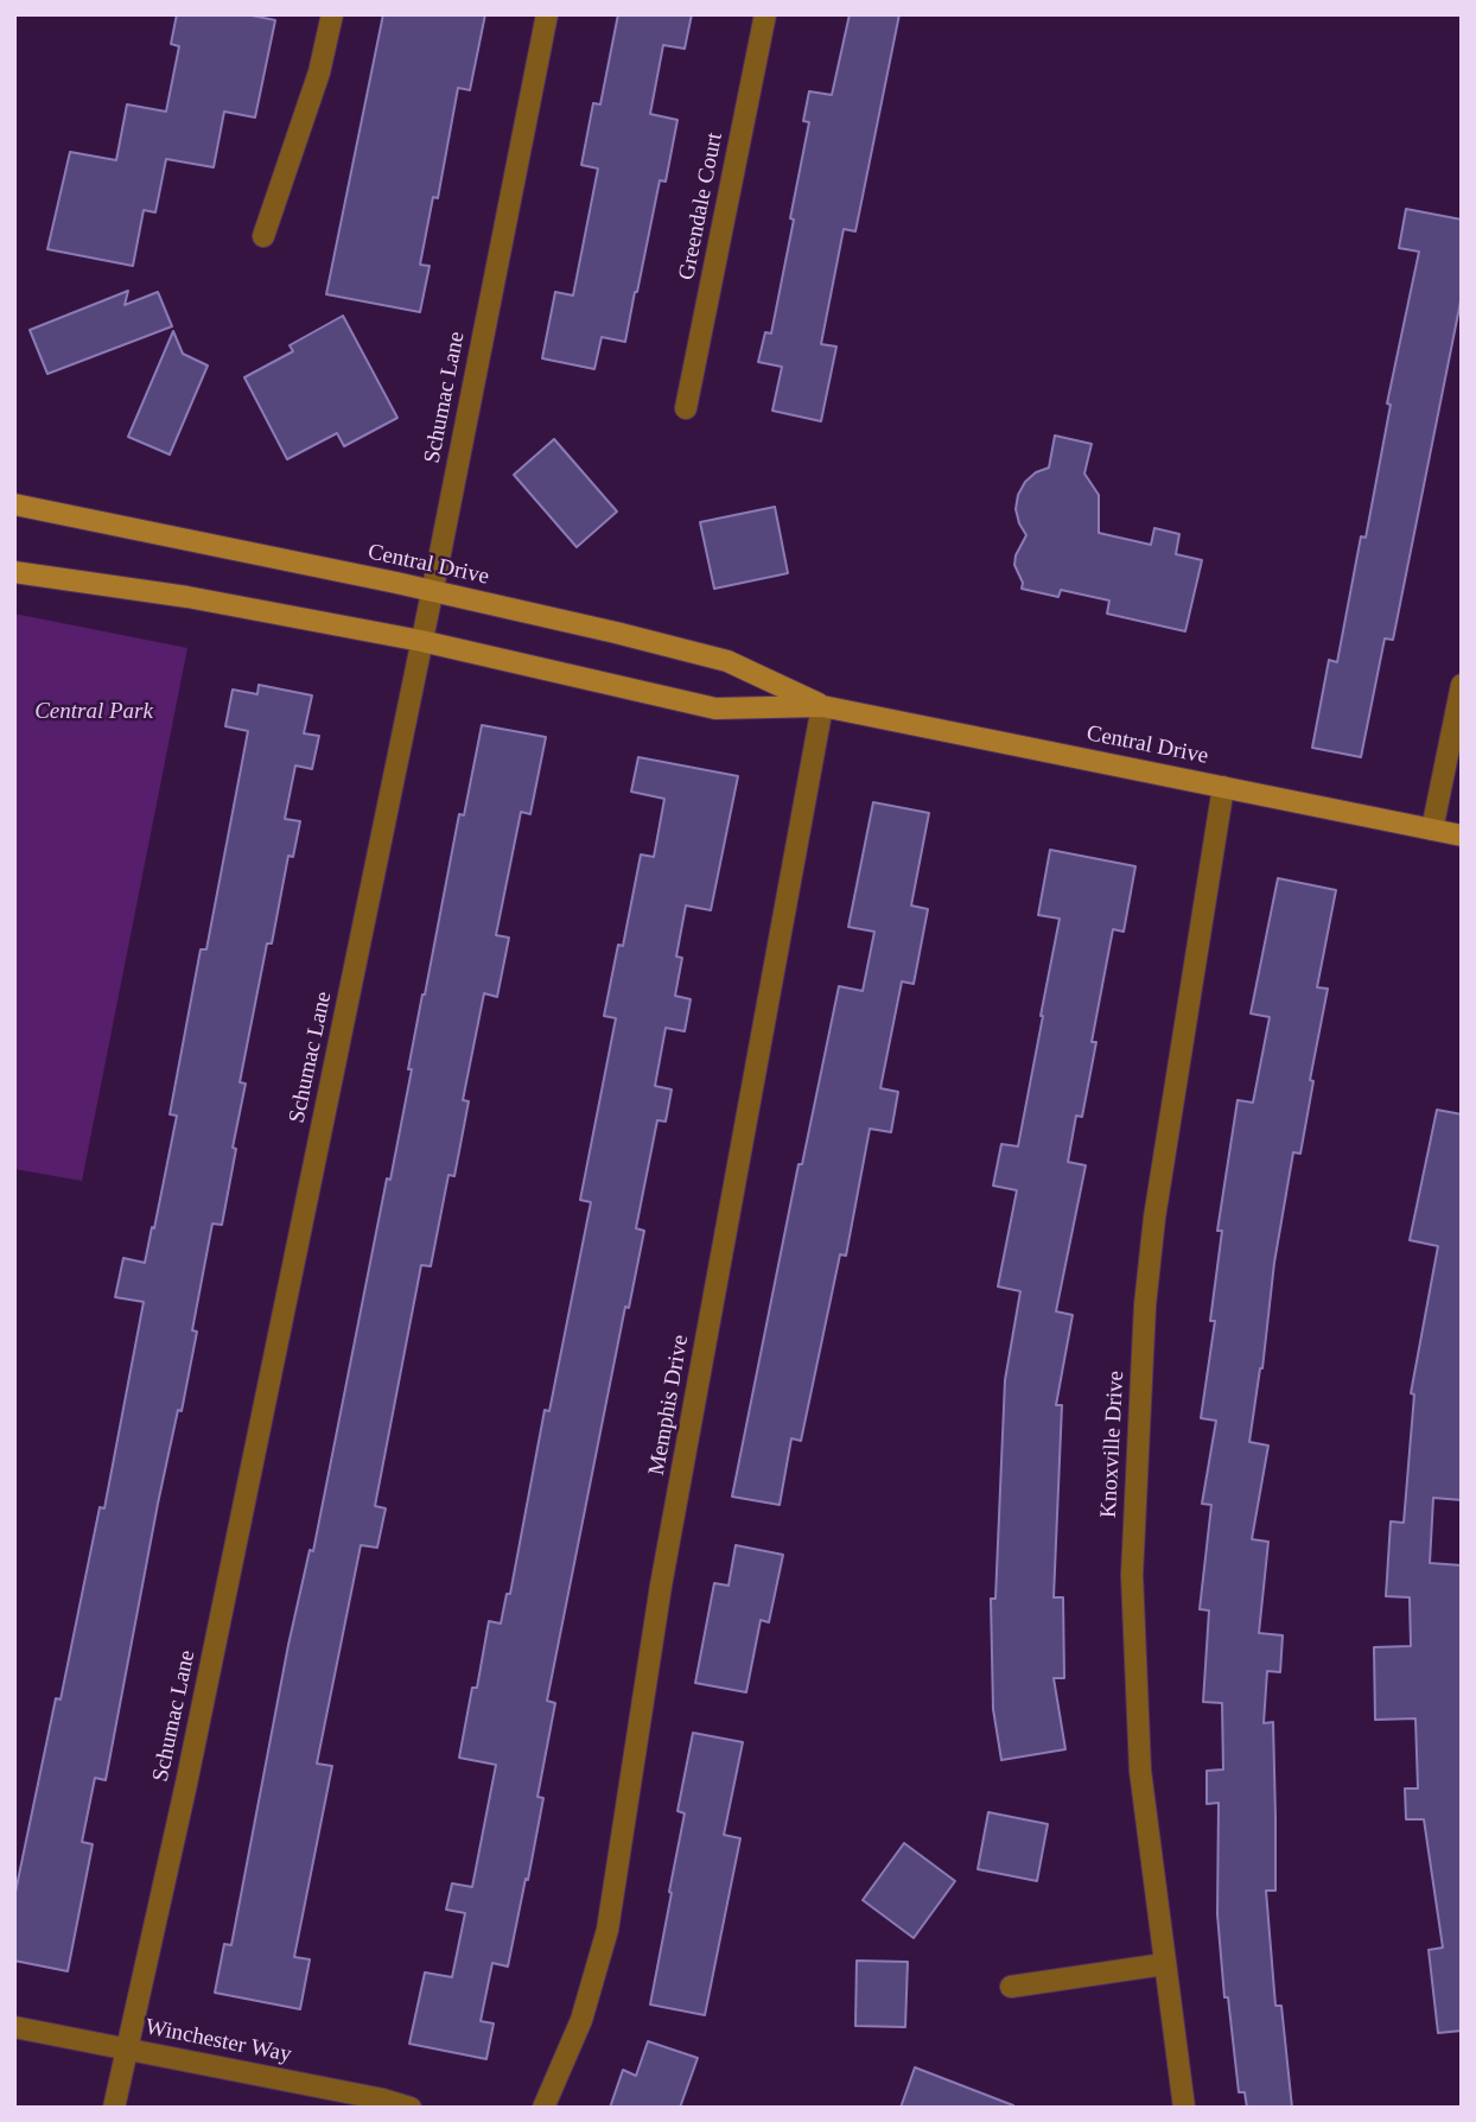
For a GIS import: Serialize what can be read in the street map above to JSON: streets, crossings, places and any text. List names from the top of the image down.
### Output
{
  "streets": {
    "main road": ["Central Drive"],
    "street": [
      "Greendale Court",
      "Schumac Lane",
      "Memphis Drive",
      "Knoxville Drive",
      "Winchester Way"
    ]
  },
  "crossings": [
    ["Schumac Lane", "Central Drive"],
    ["Schumac Lane", "Winchester Way"],
    ["Central Drive", "Memphis Drive"],
    ["Central Drive", "Knoxville Drive"]
  ],
  "parks": ["Central Park"]
}
